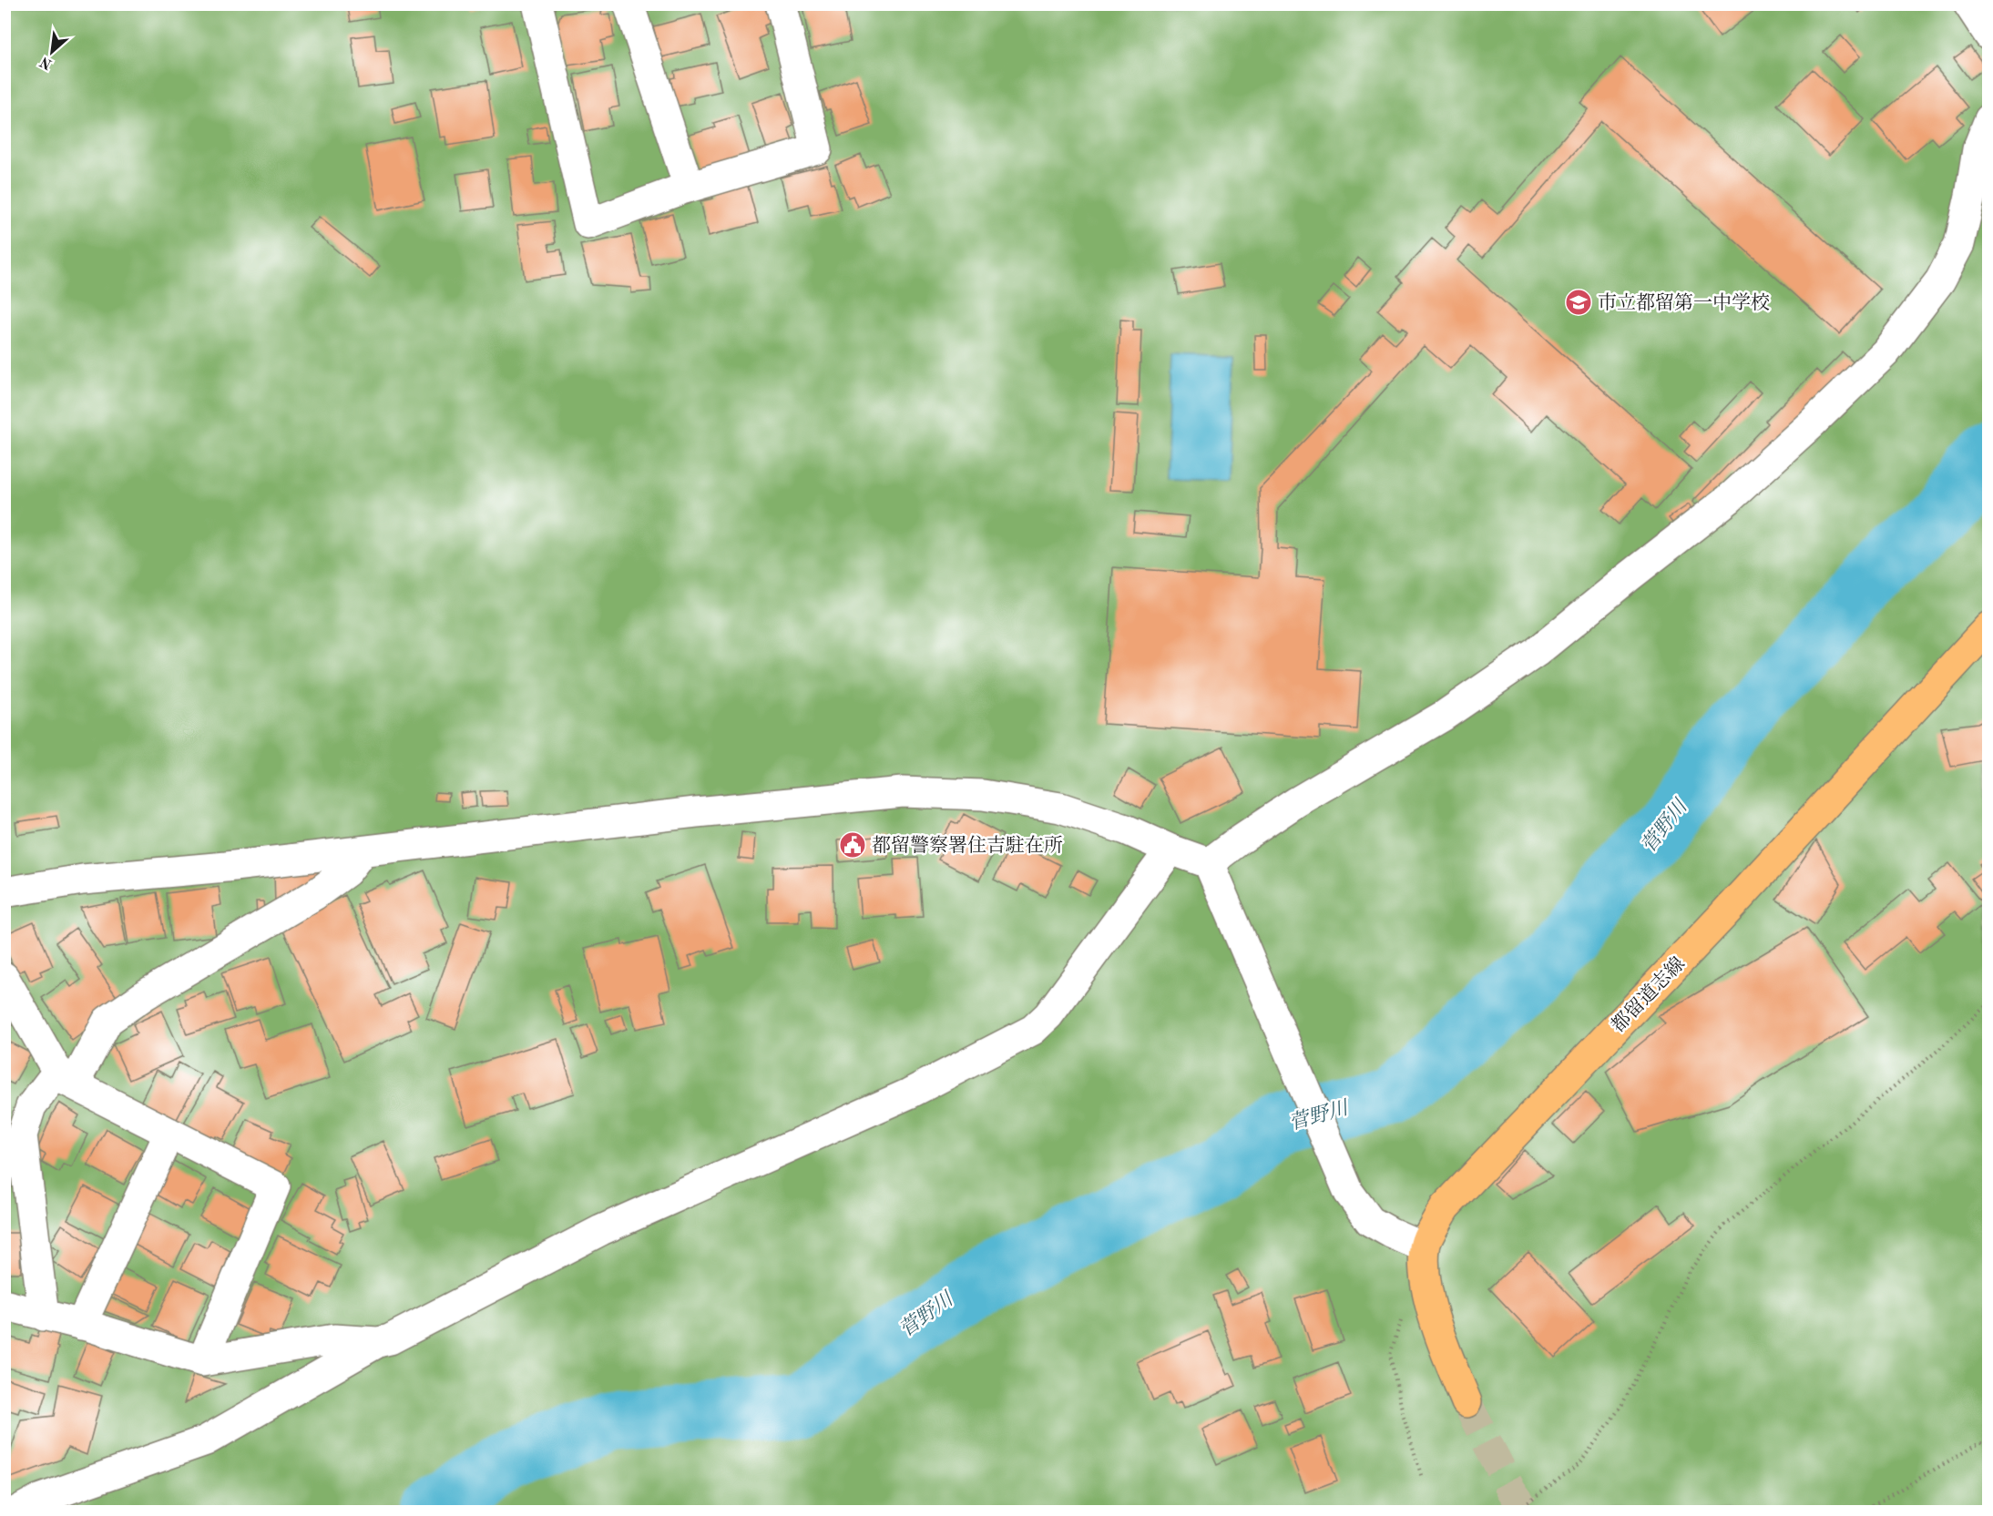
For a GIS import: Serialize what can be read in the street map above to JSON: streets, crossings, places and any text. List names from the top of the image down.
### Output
{
  "streets": {
    "main road": ["都留道志線"]
  },
  "water": ["菅野川"],
  "places": {
    "school or university": ["市立都留第一中学校"],
    "public building": ["都留警察署住吉駐在所"]
  },
  "north": "bottom left"
}
